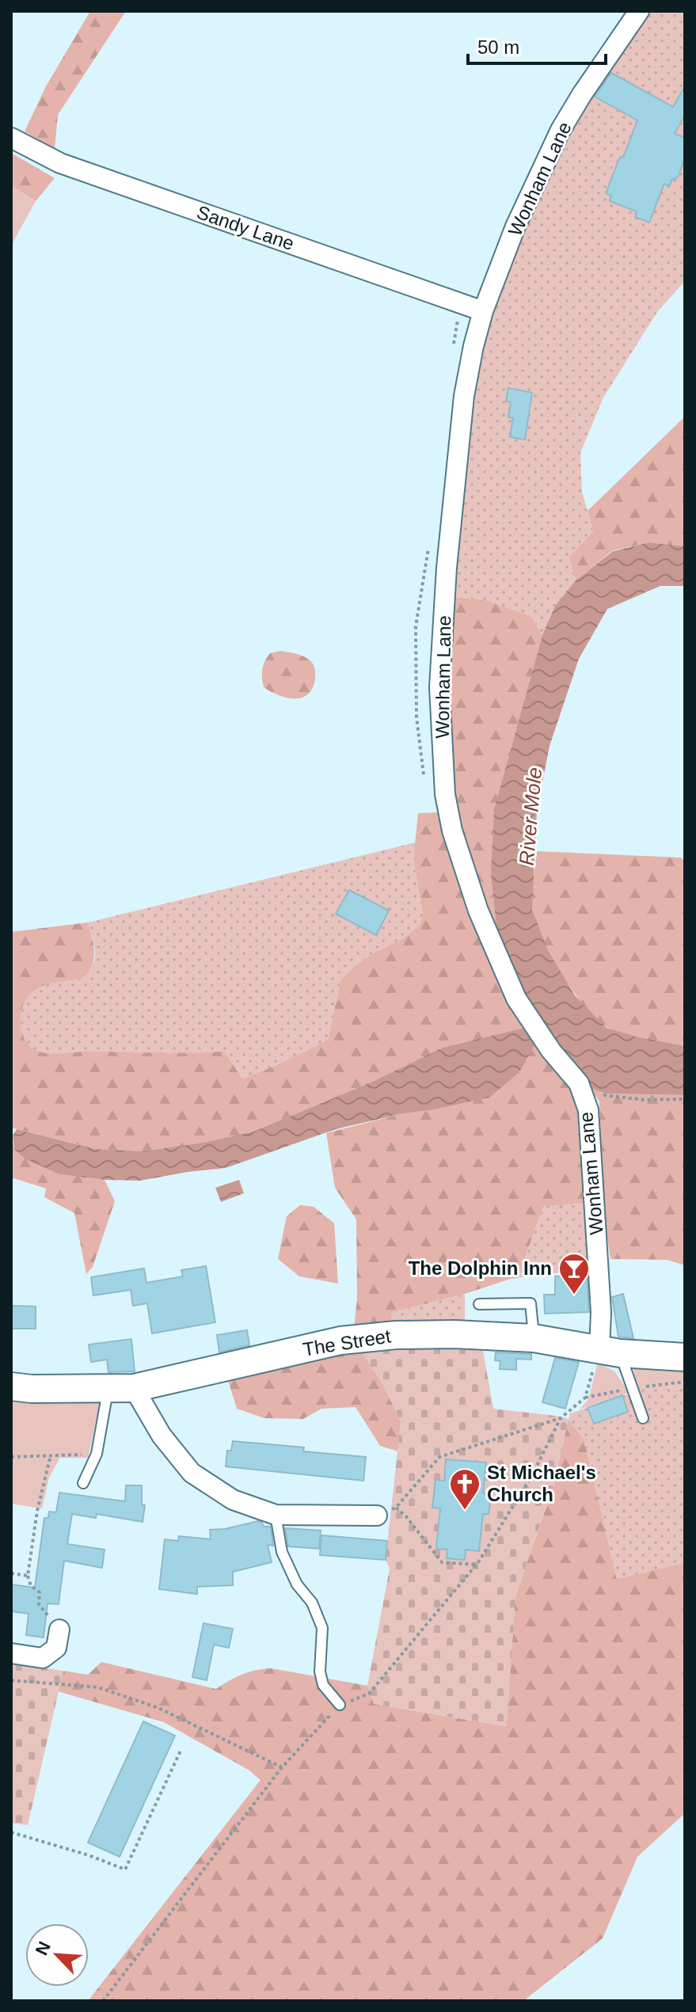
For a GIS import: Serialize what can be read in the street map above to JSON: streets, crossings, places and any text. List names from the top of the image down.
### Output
{
  "streets": {
    "street": ["Wonham Lane", "Sandy Lane", "The Street"]
  },
  "crossings": [
    ["Wonham Lane", "Sandy Lane"],
    ["Wonham Lane", "The Street"]
  ],
  "water": ["River Mole"],
  "places": {
    "bar": ["The Dolphin Inn"],
    "church": ["St Michael's Church"]
  },
  "scale_bar": "50 m",
  "north": "top left"
}
